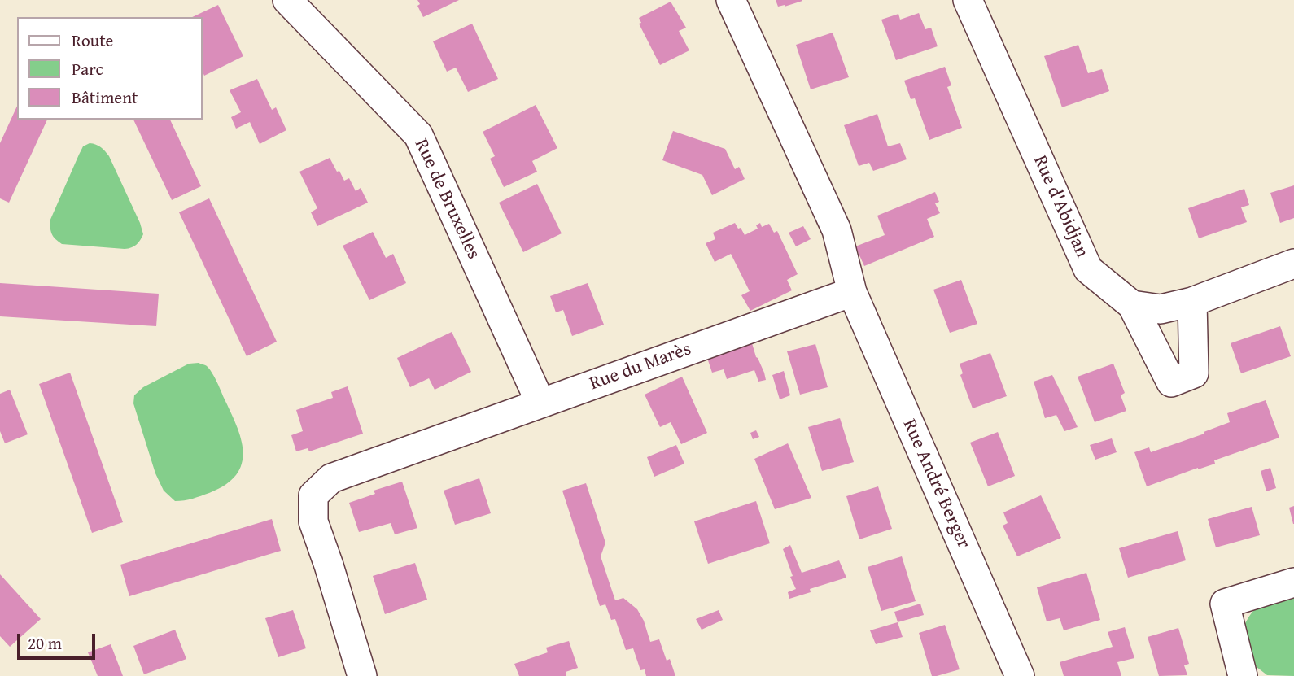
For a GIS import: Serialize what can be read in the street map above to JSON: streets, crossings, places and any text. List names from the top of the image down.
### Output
{
  "streets": {
    "street": [
      "Rue de Bruxelles",
      "Rue d'Abidjan",
      "Rue du Marès",
      "Rue André Berger"
    ]
  },
  "crossings": [
    ["Rue de Bruxelles", "Rue du Marès"],
    ["Rue du Marès", "Rue André Berger"]
  ],
  "legend": ["Route", "Parc", "Bâtiment"],
  "scale_bar": "20 m"
}
